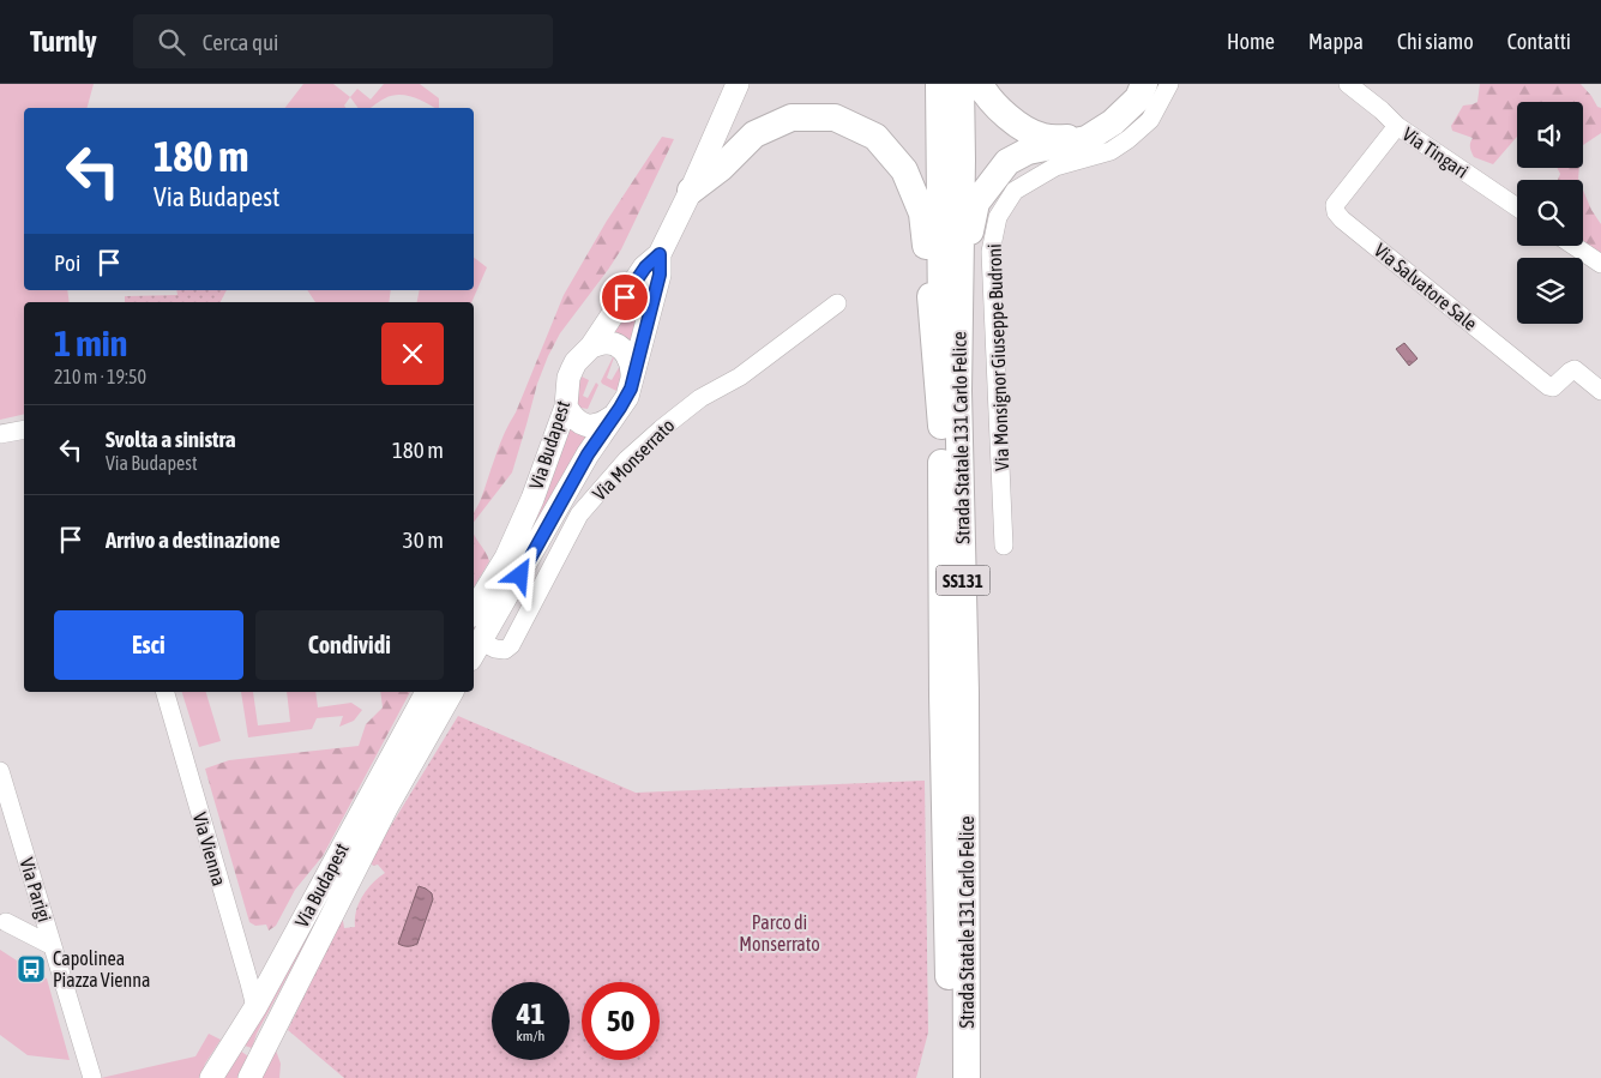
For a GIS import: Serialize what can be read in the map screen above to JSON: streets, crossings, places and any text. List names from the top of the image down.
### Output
{
  "streets": {
    "highway": ["Strada Statale 131 Carlo Felice", "SS131"],
    "main road": ["Via Budapest"],
    "street": [
      "Via Tingari",
      "Via Salvatore Sale",
      "Via Monsignor Giuseppe Budroni",
      "Via Monserrato",
      "Via Vienna",
      "Via Parigi"
    ]
  },
  "crossings": [
    ["Via Tingari", "Via Salvatore Sale"],
    ["Via Budapest", "Via Monserrato"],
    ["Via Budapest", "Via Vienna"]
  ],
  "parks": ["Parco di Monserrato"],
  "places": {
    "bus stop": ["Capolinea Piazza Vienna"]
  },
  "page": {
    "header": "Turnly",
    "search": "Cerca qui",
    "nav": [
      "Home",
      "Mappa",
      "Chi siamo",
      "Contatti"
    ],
    "turn": ["180 m", "Via Budapest"],
    "then": "Poi",
    "heading": ["1 min", "210 m · 19:50"],
    "list": [
      {
        "name": "Svolta a sinistra",
        "note": "Via Budapest",
        "value": "180 m"
      },
      {
        "name": "Arrivo a destinazione",
        "value": "30 m"
      }
    ],
    "buttons": ["Esci", "Condividi"],
    "speed": "41 km/h",
    "limit": "50"
  }
}
